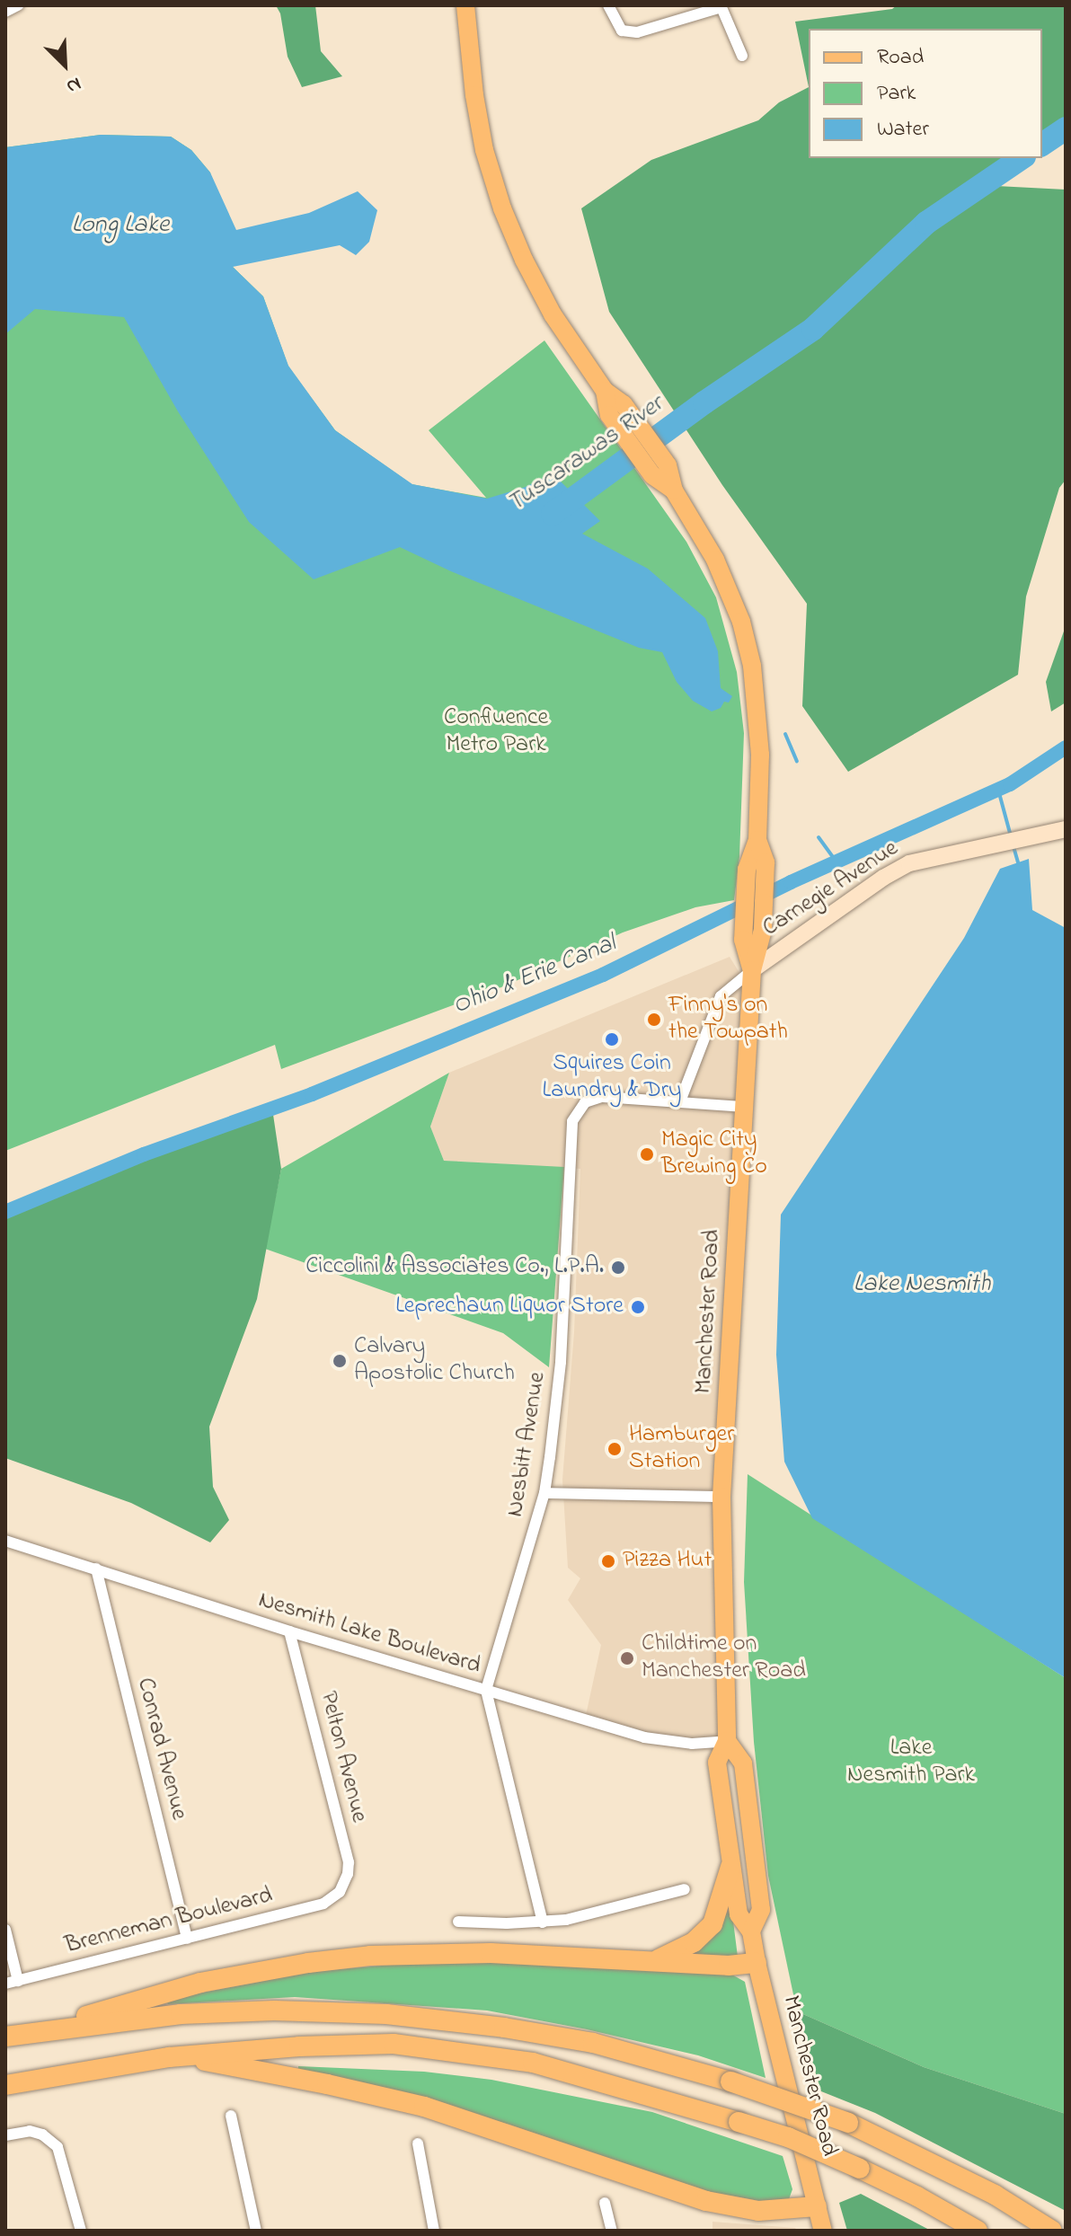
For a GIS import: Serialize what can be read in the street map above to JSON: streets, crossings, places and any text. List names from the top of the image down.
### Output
{
  "streets": {
    "main road": ["Manchester Road"],
    "street": [
      "Carnegie Avenue",
      "Nesbitt Avenue",
      "Nesmith Lake Boulevard",
      "Conrad Avenue",
      "Pelton Avenue",
      "Brenneman Boulevard"
    ]
  },
  "crossings": [
    ["Carnegie Avenue", "Manchester Road"],
    ["Manchester Road", "Nesbitt Avenue"],
    ["Manchester Road", "Nesmith Lake Boulevard"],
    ["Nesbitt Avenue", "Nesmith Lake Boulevard"],
    ["Nesmith Lake Boulevard", "Conrad Avenue"],
    ["Nesmith Lake Boulevard", "Pelton Avenue"],
    ["Conrad Avenue", "Brenneman Boulevard"],
    ["Pelton Avenue", "Brenneman Boulevard"]
  ],
  "water": [
    "Long Lake",
    "Tuscarawas River",
    "Ohio & Erie Canal",
    "Lake Nesmith"
  ],
  "parks": ["Confluence Metro Park", "Lake Nesmith Park"],
  "places": [
    "Finny's on the Towpath",
    "Squires Coin Laundry & Dry",
    "Magic City Brewing Co",
    "Ciccolini & Associates Co., L.P.A.",
    "Leprechaun Liquor Store",
    "Calvary Apostolic Church",
    "Hamburger Station",
    "Pizza Hut",
    "Childtime on Manchester Road"
  ],
  "legend": ["Road", "Park", "Water"],
  "north": "bottom right"
}
